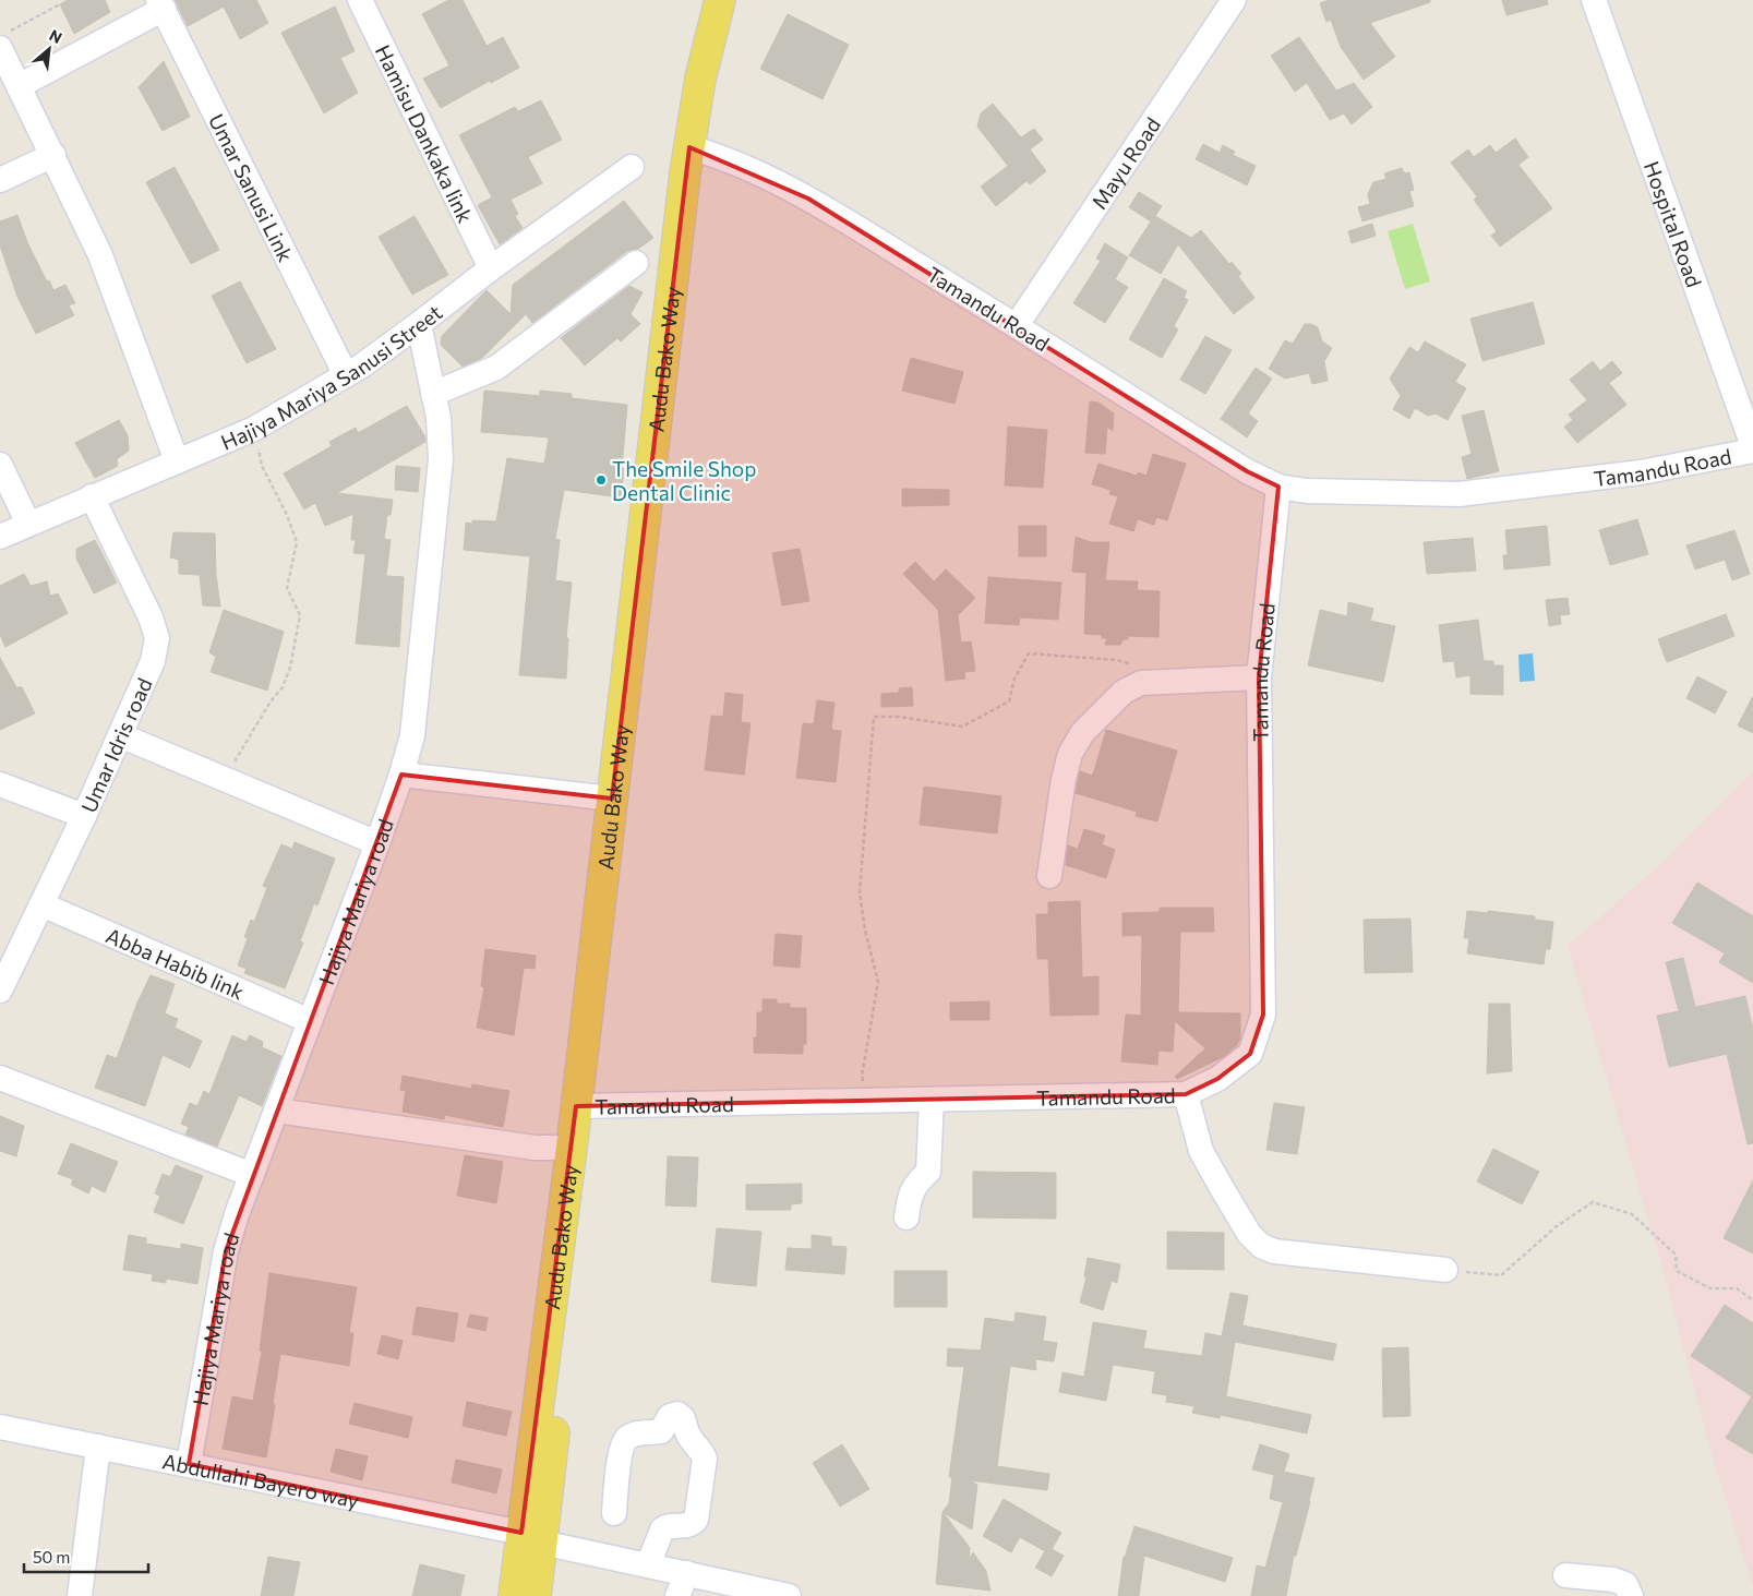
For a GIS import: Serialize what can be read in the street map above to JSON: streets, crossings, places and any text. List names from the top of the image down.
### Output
{
  "streets": {
    "main road": ["Audu Bako Way"],
    "street": [
      "Hamisu Dankaka link",
      "Mayu Road",
      "Umar Sanusi Link",
      "Hospital Road",
      "Tamandu Road",
      "Hajiya Mariya Sanusi Street",
      "Umar Idris road",
      "Hajiya Mariya road",
      "Abba Habib link",
      "Abdullahi Bayero way"
    ]
  },
  "crossings": [
    ["Hamisu Dankaka link", "Hajiya Mariya Sanusi Street"],
    ["Mayu Road", "Tamandu Road"],
    ["Umar Sanusi Link", "Hajiya Mariya Sanusi Street"],
    ["Tamandu Road", "Audu Bako Way"],
    ["Audu Bako Way", "Abdullahi Bayero way"],
    ["Hajiya Mariya Sanusi Street", "Umar Idris road"],
    ["Hajiya Mariya Sanusi Street", "Hajiya Mariya road"],
    ["Umar Idris road", "Abba Habib link"],
    ["Hajiya Mariya road", "Abba Habib link"],
    ["Hajiya Mariya road", "Abdullahi Bayero way"]
  ],
  "places": ["The Smile Shop Dental Clinic"],
  "scale_bar": "50 m",
  "north": "top right"
}
